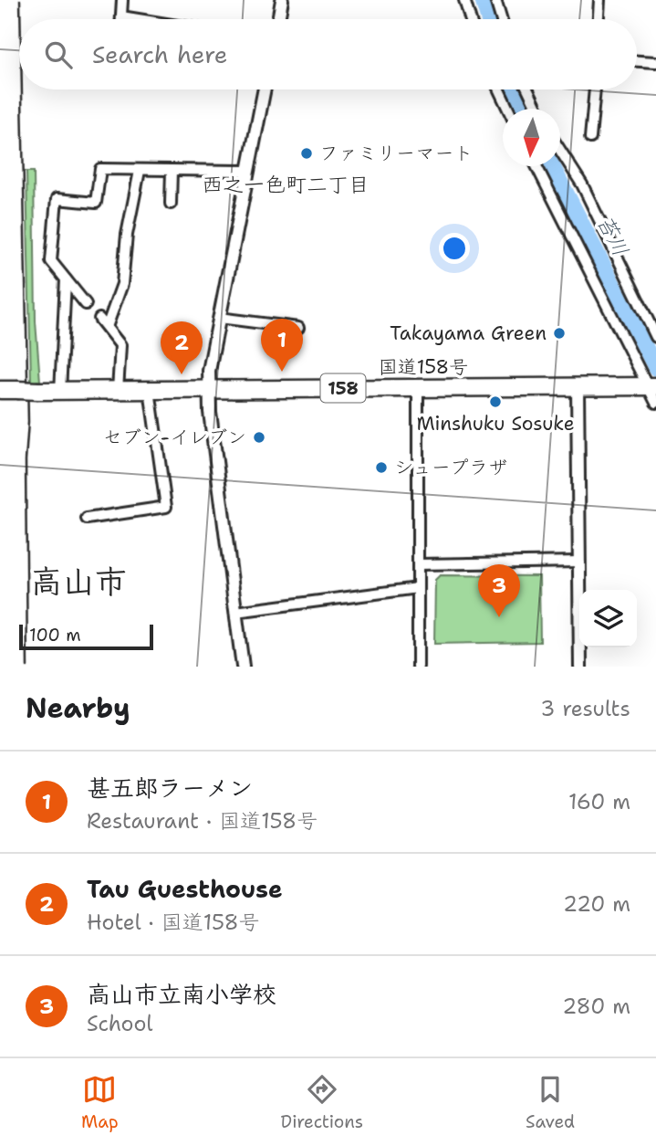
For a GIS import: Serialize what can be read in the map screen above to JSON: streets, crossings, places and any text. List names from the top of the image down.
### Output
{
  "streets": {
    "highway": ["国道158号", "158"]
  },
  "districts": ["西之一色町二丁目", "高山市"],
  "water": ["苔川"],
  "places": [
    "ファミリーマート",
    "Takayama Green",
    "Minshuku Sosuke",
    "セブン-イレブン",
    "シュープラザ"
  ],
  "scale_bar": "100 m",
  "north": "bottom",
  "page": {
    "search": "Search here",
    "pins": ["1", "2", "3"],
    "scale": "100 m",
    "heading": ["Nearby", "3 results"],
    "list": [
      {
        "mark": "1",
        "name": "甚五郎ラーメン",
        "note": "Restaurant · 国道158号",
        "value": "160 m"
      },
      {
        "mark": "2",
        "name": "Tau Guesthouse",
        "note": "Hotel · 国道158号",
        "value": "220 m"
      },
      {
        "mark": "3",
        "name": "高山市立南小学校",
        "note": "School",
        "value": "280 m"
      }
    ],
    "nav": ["Map", "Directions", "Saved"]
  }
}
